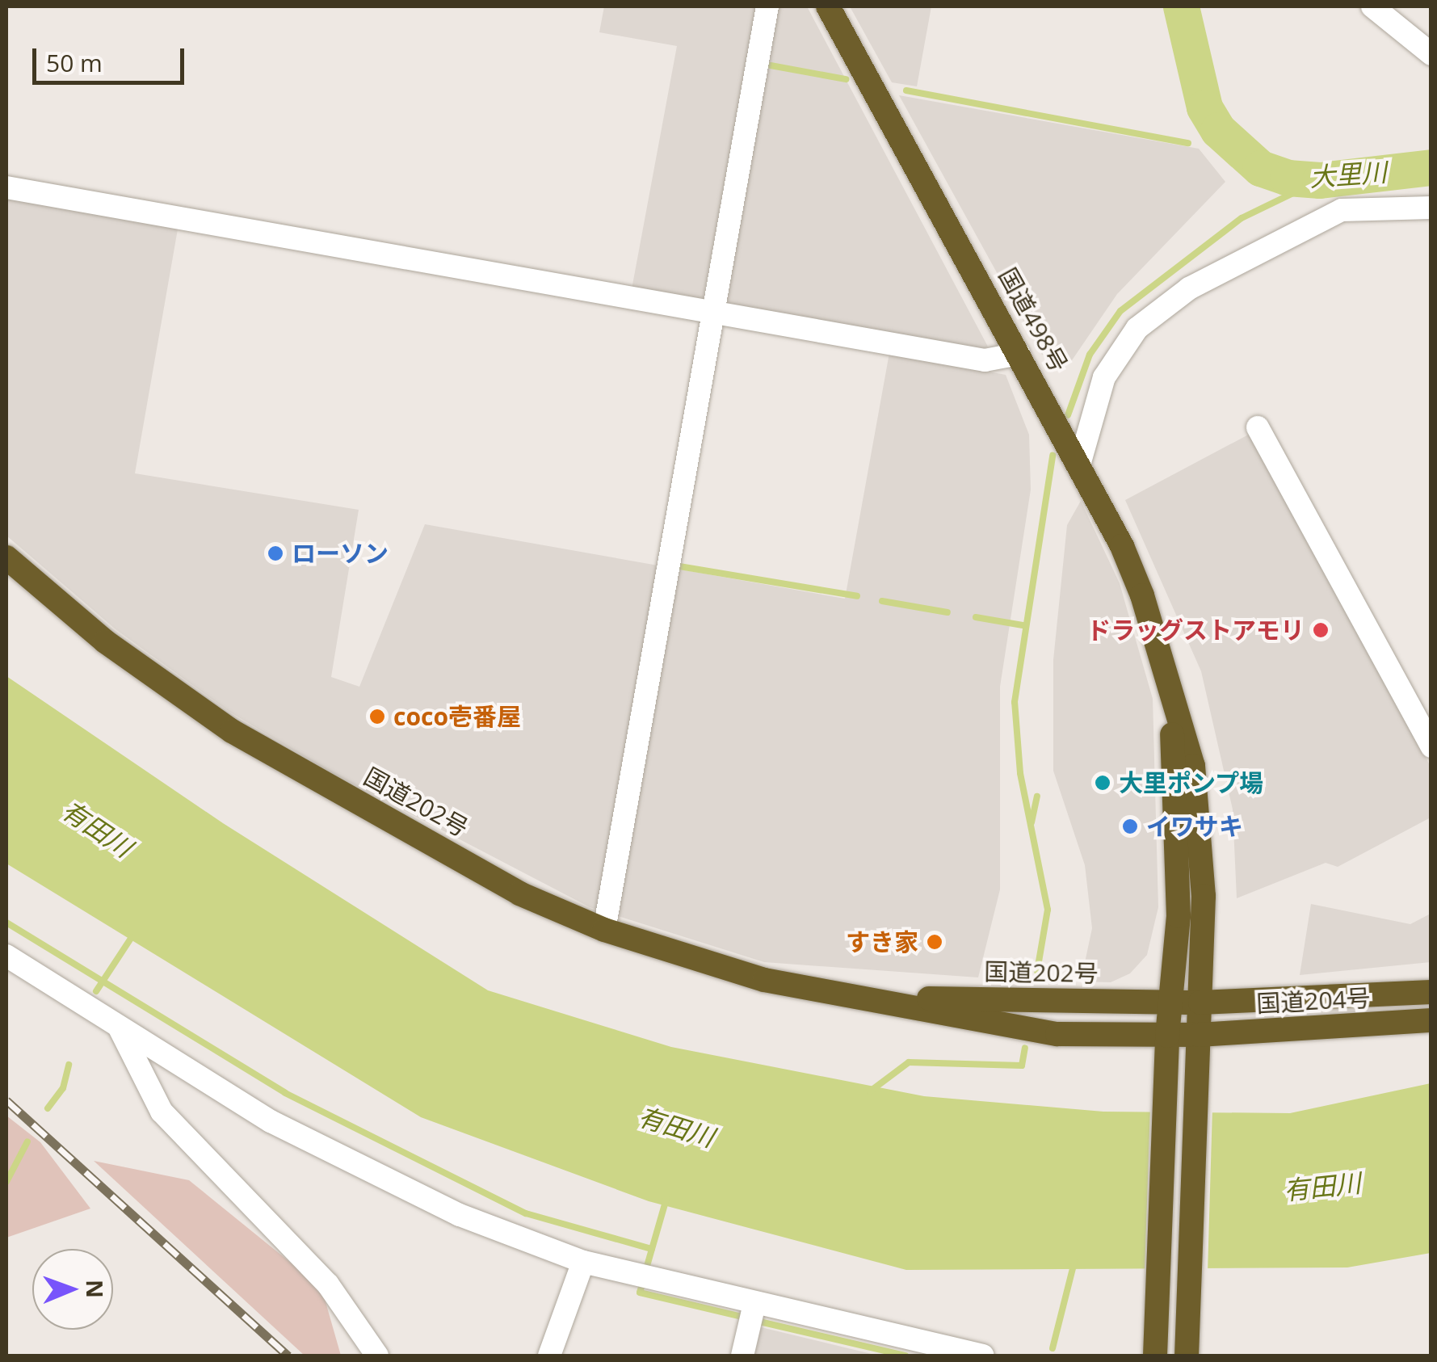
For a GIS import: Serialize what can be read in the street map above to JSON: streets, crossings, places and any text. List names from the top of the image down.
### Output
{
  "streets": {
    "highway": ["国道498号", "国道202号", "国道204号"]
  },
  "crossings": [
    ["国道498号", "国道202号"],
    ["国道498号", "国道204号"],
    ["国道202号", "国道204号"]
  ],
  "water": ["大里川", "有田川"],
  "places": [
    "ローソン",
    "ドラッグストアモリ",
    "coco壱番屋",
    "大里ポンプ場",
    "イワサキ",
    "すき家"
  ],
  "scale_bar": "50 m",
  "north": "right"
}
